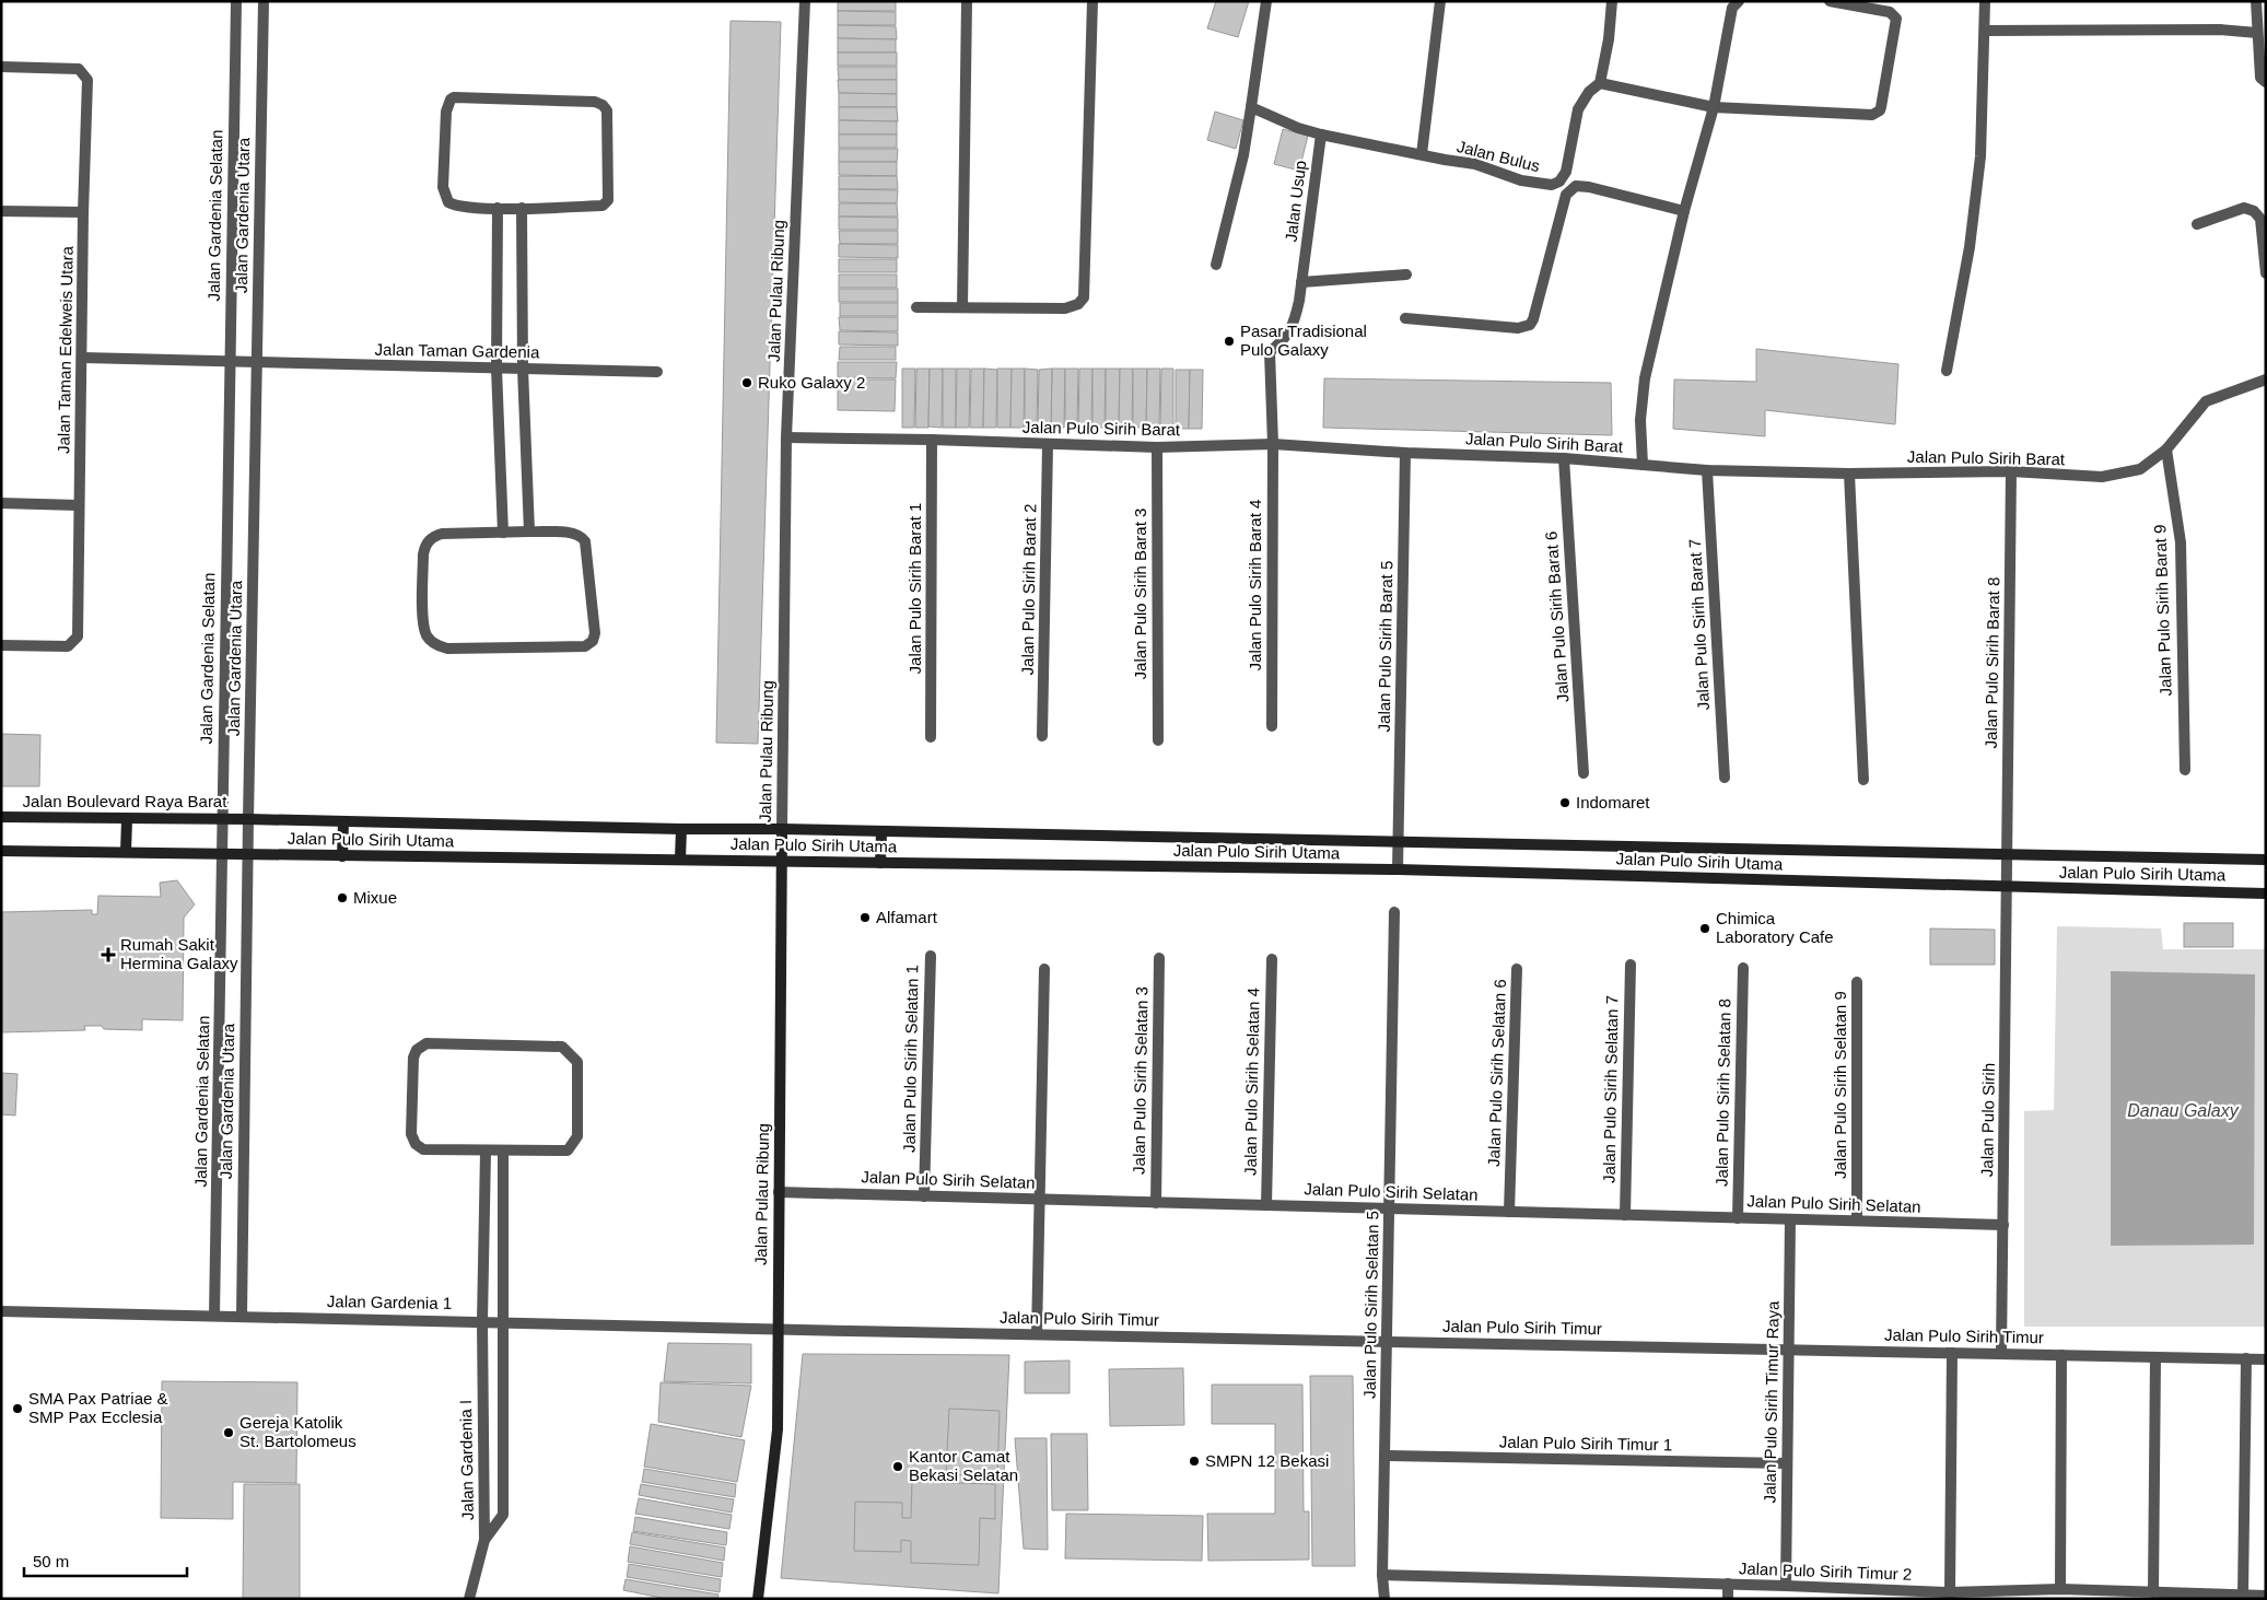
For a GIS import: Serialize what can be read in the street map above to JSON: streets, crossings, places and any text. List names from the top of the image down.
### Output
{
  "streets": {
    "main road": ["Jalan Pulau Ribung", "Jalan Boulevard Raya Barat", "Jalan Pulo Sirih Utama"],
    "street": [
      "Jalan Bulus",
      "Jalan Usup",
      "Jalan Gardenia Selatan",
      "Jalan Gardenia Utara",
      "Jalan Taman Edelweis Utara",
      "Jalan Taman Gardenia",
      "Jalan Pulo Sirih Barat",
      "Jalan Pulo Sirih Barat 4",
      "Jalan Pulo Sirih Barat 1",
      "Jalan Pulo Sirih Barat 2",
      "Jalan Pulo Sirih Barat 3",
      "Jalan Pulo Sirih Barat 9",
      "Jalan Pulo Sirih Barat 6",
      "Jalan Pulo Sirih Barat 7",
      "Jalan Pulo Sirih Barat 5",
      "Jalan Pulo Sirih Barat 8",
      "Jalan Pulo Sirih Selatan 1",
      "Jalan Pulo Sirih Selatan 6",
      "Jalan Pulo Sirih Selatan 3",
      "Jalan Pulo Sirih Selatan 4",
      "Jalan Pulo Sirih Selatan 9",
      "Jalan Pulo Sirih Selatan 7",
      "Jalan Pulo Sirih Selatan 8",
      "Jalan Pulo Sirih",
      "Jalan Pulo Sirih Selatan",
      "Jalan Gardenia 1",
      "Jalan Pulo Sirih Selatan 5",
      "Jalan Pulo Sirih Timur",
      "Jalan Pulo Sirih Timur Raya",
      "Jalan Pulo Sirih Timur 1",
      "Jalan Gardenia I",
      "Jalan Pulo Sirih Timur 2"
    ]
  },
  "crossings": [
    ["Jalan Bulus", "Jalan Usup"],
    ["Jalan Usup", "Jalan Pulo Sirih Barat"],
    ["Jalan Usup", "Jalan Pulo Sirih Barat 4"],
    ["Jalan Gardenia Selatan", "Jalan Taman Gardenia"],
    ["Jalan Gardenia Selatan", "Jalan Boulevard Raya Barat"],
    ["Jalan Gardenia Selatan", "Jalan Gardenia 1"],
    ["Jalan Gardenia Utara", "Jalan Taman Gardenia"],
    ["Jalan Gardenia Utara", "Jalan Boulevard Raya Barat"],
    ["Jalan Gardenia Utara", "Jalan Pulo Sirih Utama"],
    ["Jalan Gardenia Utara", "Jalan Gardenia 1"],
    ["Jalan Pulau Ribung", "Jalan Pulo Sirih Barat"],
    ["Jalan Pulau Ribung", "Jalan Pulo Sirih Utama"],
    ["Jalan Pulau Ribung", "Jalan Pulo Sirih Selatan"],
    ["Jalan Pulau Ribung", "Jalan Gardenia 1"],
    ["Jalan Pulau Ribung", "Jalan Pulo Sirih Timur"],
    ["Jalan Taman Edelweis Utara", "Jalan Taman Gardenia"],
    ["Jalan Pulo Sirih Barat", "Jalan Pulo Sirih Barat 4"],
    ["Jalan Pulo Sirih Barat", "Jalan Pulo Sirih Barat 1"],
    ["Jalan Pulo Sirih Barat", "Jalan Pulo Sirih Barat 2"],
    ["Jalan Pulo Sirih Barat", "Jalan Pulo Sirih Barat 3"],
    ["Jalan Pulo Sirih Barat", "Jalan Pulo Sirih Barat 9"],
    ["Jalan Pulo Sirih Barat", "Jalan Pulo Sirih Barat 6"],
    ["Jalan Pulo Sirih Barat", "Jalan Pulo Sirih Barat 7"],
    ["Jalan Pulo Sirih Barat", "Jalan Pulo Sirih Barat 5"],
    ["Jalan Pulo Sirih Barat", "Jalan Pulo Sirih Barat 8"],
    ["Jalan Pulo Sirih Barat 5", "Jalan Pulo Sirih Utama"],
    ["Jalan Pulo Sirih Barat 8", "Jalan Pulo Sirih Utama"],
    ["Jalan Pulo Sirih Barat 8", "Jalan Pulo Sirih"],
    ["Jalan Boulevard Raya Barat", "Jalan Pulo Sirih Utama"],
    ["Jalan Pulo Sirih Utama", "Jalan Pulo Sirih"],
    ["Jalan Pulo Sirih Selatan 1", "Jalan Pulo Sirih Selatan"],
    ["Jalan Pulo Sirih Selatan 6", "Jalan Pulo Sirih Selatan"],
    ["Jalan Pulo Sirih Selatan 3", "Jalan Pulo Sirih Selatan"],
    ["Jalan Pulo Sirih Selatan 4", "Jalan Pulo Sirih Selatan"],
    ["Jalan Pulo Sirih Selatan 9", "Jalan Pulo Sirih Selatan"],
    ["Jalan Pulo Sirih Selatan 7", "Jalan Pulo Sirih Selatan"],
    ["Jalan Pulo Sirih Selatan 8", "Jalan Pulo Sirih Selatan"],
    ["Jalan Pulo Sirih", "Jalan Pulo Sirih Selatan"],
    ["Jalan Pulo Sirih", "Jalan Pulo Sirih Timur"],
    ["Jalan Pulo Sirih Selatan", "Jalan Pulo Sirih Selatan 5"],
    ["Jalan Pulo Sirih Selatan", "Jalan Pulo Sirih Timur Raya"],
    ["Jalan Gardenia 1", "Jalan Pulo Sirih Timur"],
    ["Jalan Gardenia 1", "Jalan Gardenia I"],
    ["Jalan Pulo Sirih Selatan 5", "Jalan Pulo Sirih Timur"],
    ["Jalan Pulo Sirih Selatan 5", "Jalan Pulo Sirih Timur 1"],
    ["Jalan Pulo Sirih Selatan 5", "Jalan Pulo Sirih Timur 2"],
    ["Jalan Pulo Sirih Timur", "Jalan Pulo Sirih Timur Raya"],
    ["Jalan Pulo Sirih Timur Raya", "Jalan Pulo Sirih Timur 1"],
    ["Jalan Pulo Sirih Timur Raya", "Jalan Pulo Sirih Timur 2"]
  ],
  "water": ["Danau Galaxy"],
  "places": {
    "other": [
      "Pasar Tradisional Pulo Galaxy",
      "Ruko Galaxy 2",
      "Indomaret",
      "Mixue",
      "Alfamart",
      "Chimica Laboratory Cafe",
      "SMA Pax Patriae & SMP Pax Ecclesia",
      "Gereja Katolik St. Bartolomeus",
      "SMPN 12 Bekasi",
      "Kantor Camat Bekasi Selatan"
    ],
    "health": ["Rumah Sakit Hermina Galaxy"]
  },
  "scale_bar": "50 m"
}
